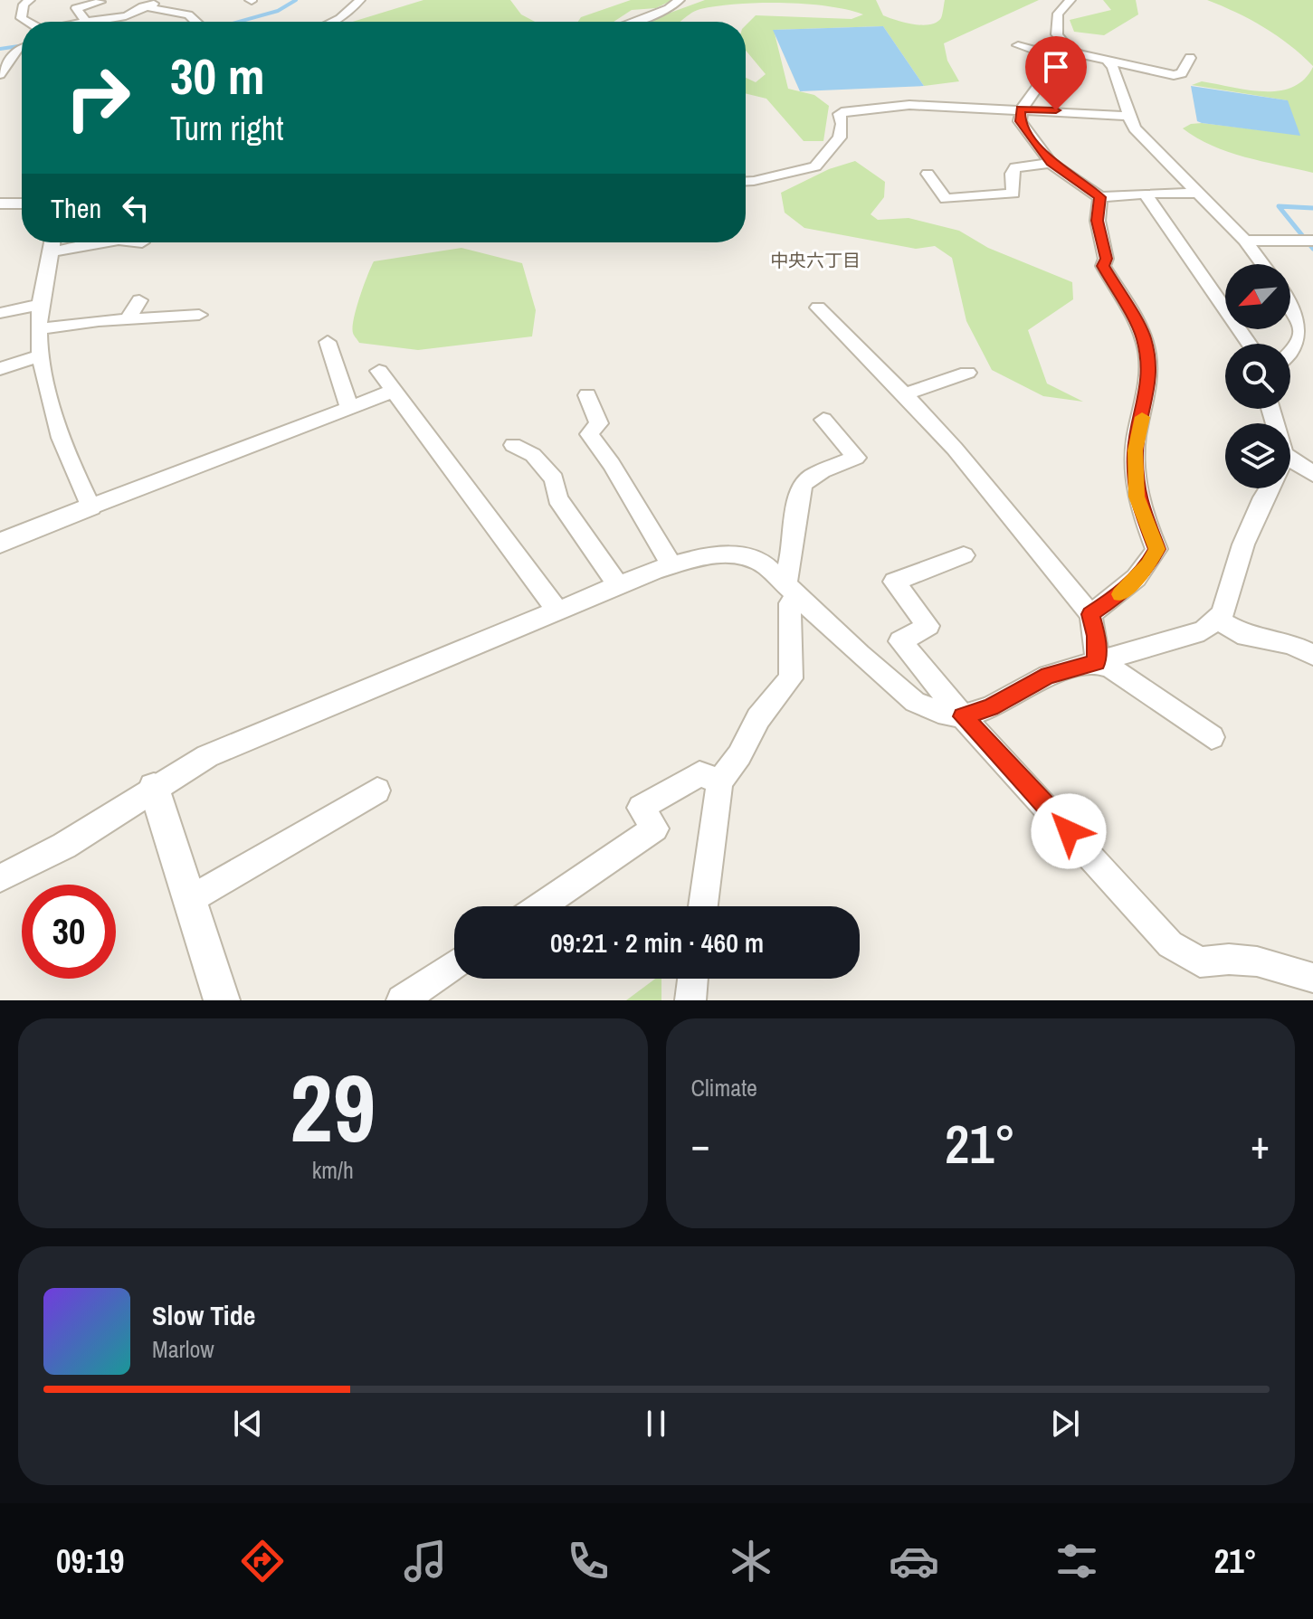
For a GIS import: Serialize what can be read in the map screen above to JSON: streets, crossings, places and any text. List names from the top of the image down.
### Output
{
  "districts": ["中央六丁目"],
  "north": "bottom left",
  "page": {
    "turn": ["30 m", "Turn right"],
    "then": "Then",
    "limit": "30",
    "trip": "09:21 · 2 min · 460 m",
    "tile": [
      ["29", "km/h"],
      "Climate"
    ],
    "heat": ["−", "21°", "+"],
    "song": ["Slow Tide", "Marlow"],
    "tabs": ["09:19", "21°"]
  }
}
